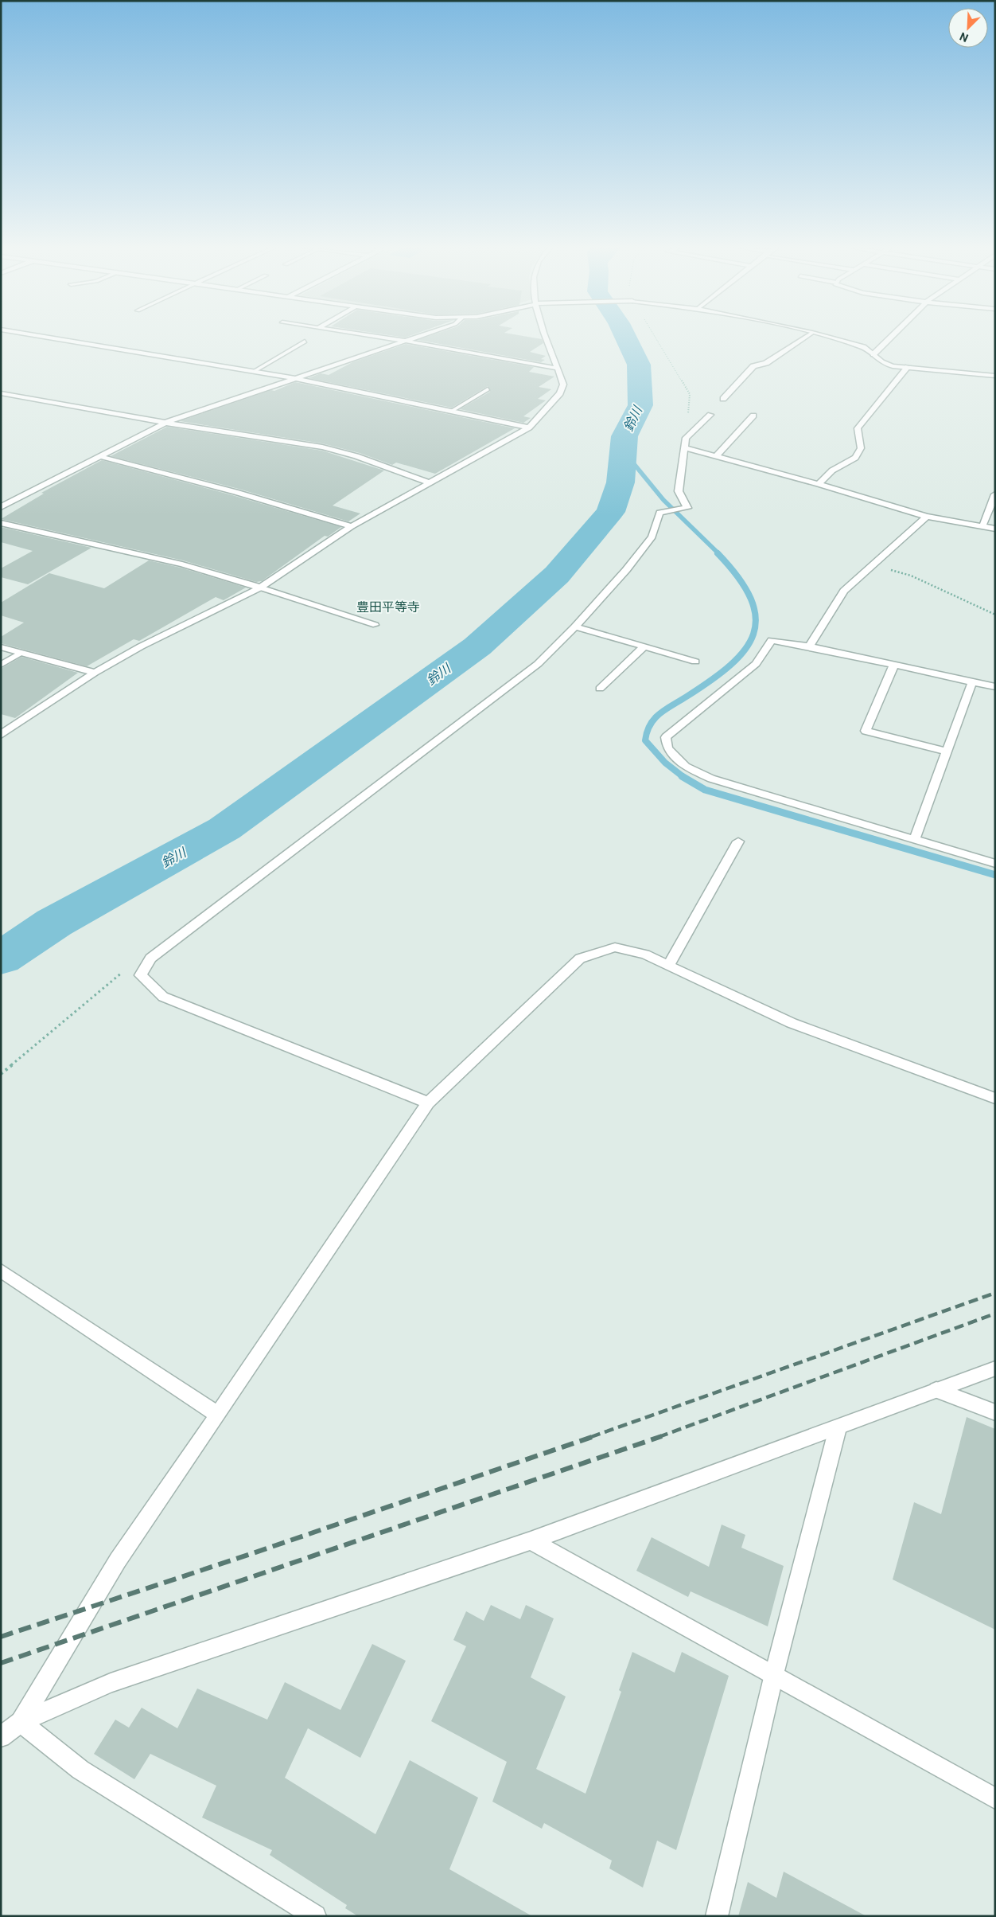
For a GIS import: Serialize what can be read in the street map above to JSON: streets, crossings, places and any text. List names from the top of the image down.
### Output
{
  "districts": ["豊田平等寺"],
  "water": ["鈴川"],
  "north": "bottom left"
}
